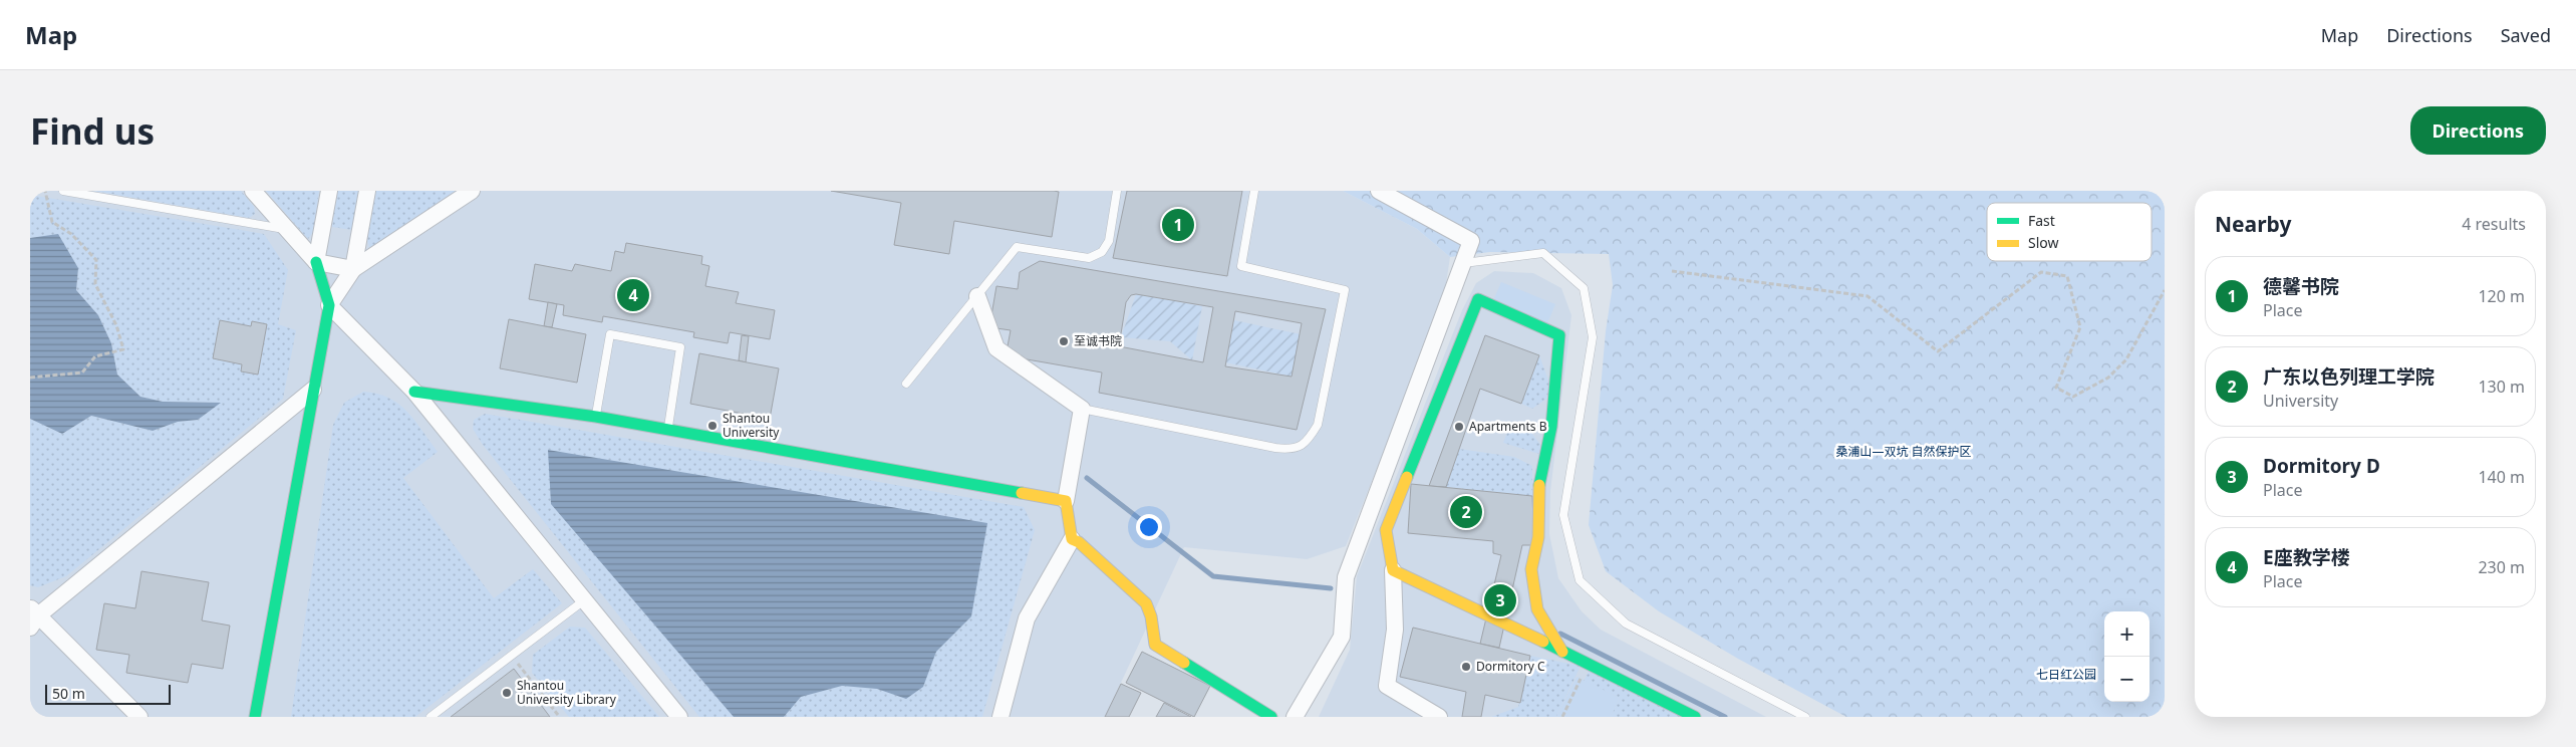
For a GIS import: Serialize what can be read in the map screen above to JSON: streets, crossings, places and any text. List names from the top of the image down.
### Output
{
  "parks": ["桑浦山—双坑 自然保护区", "七日红公园"],
  "places": [
    "至诚书院",
    "Shantou University",
    "Apartments B",
    "Dormitory C",
    "Shantou University Library"
  ],
  "legend": ["Fast", "Slow"],
  "scale_bar": "50 m",
  "page": {
    "header": "Map",
    "nav": ["Map", "Directions", "Saved"],
    "buttons": "Directions",
    "title": "Find us",
    "heading": ["Nearby", "4 results"],
    "pins": [
      "1",
      "4",
      "2",
      "3"
    ],
    "list": [
      {
        "mark": "1",
        "name": "德馨书院",
        "note": "Place",
        "value": "120 m"
      },
      {
        "mark": "2",
        "name": "广东以色列理工学院",
        "note": "University",
        "value": "130 m"
      },
      {
        "mark": "3",
        "name": "Dormitory D",
        "note": "Place",
        "value": "140 m"
      },
      {
        "mark": "4",
        "name": "E座教学楼",
        "note": "Place",
        "value": "230 m"
      }
    ],
    "map_buttons": ["+", "−"],
    "scale": "50 m"
  }
}
